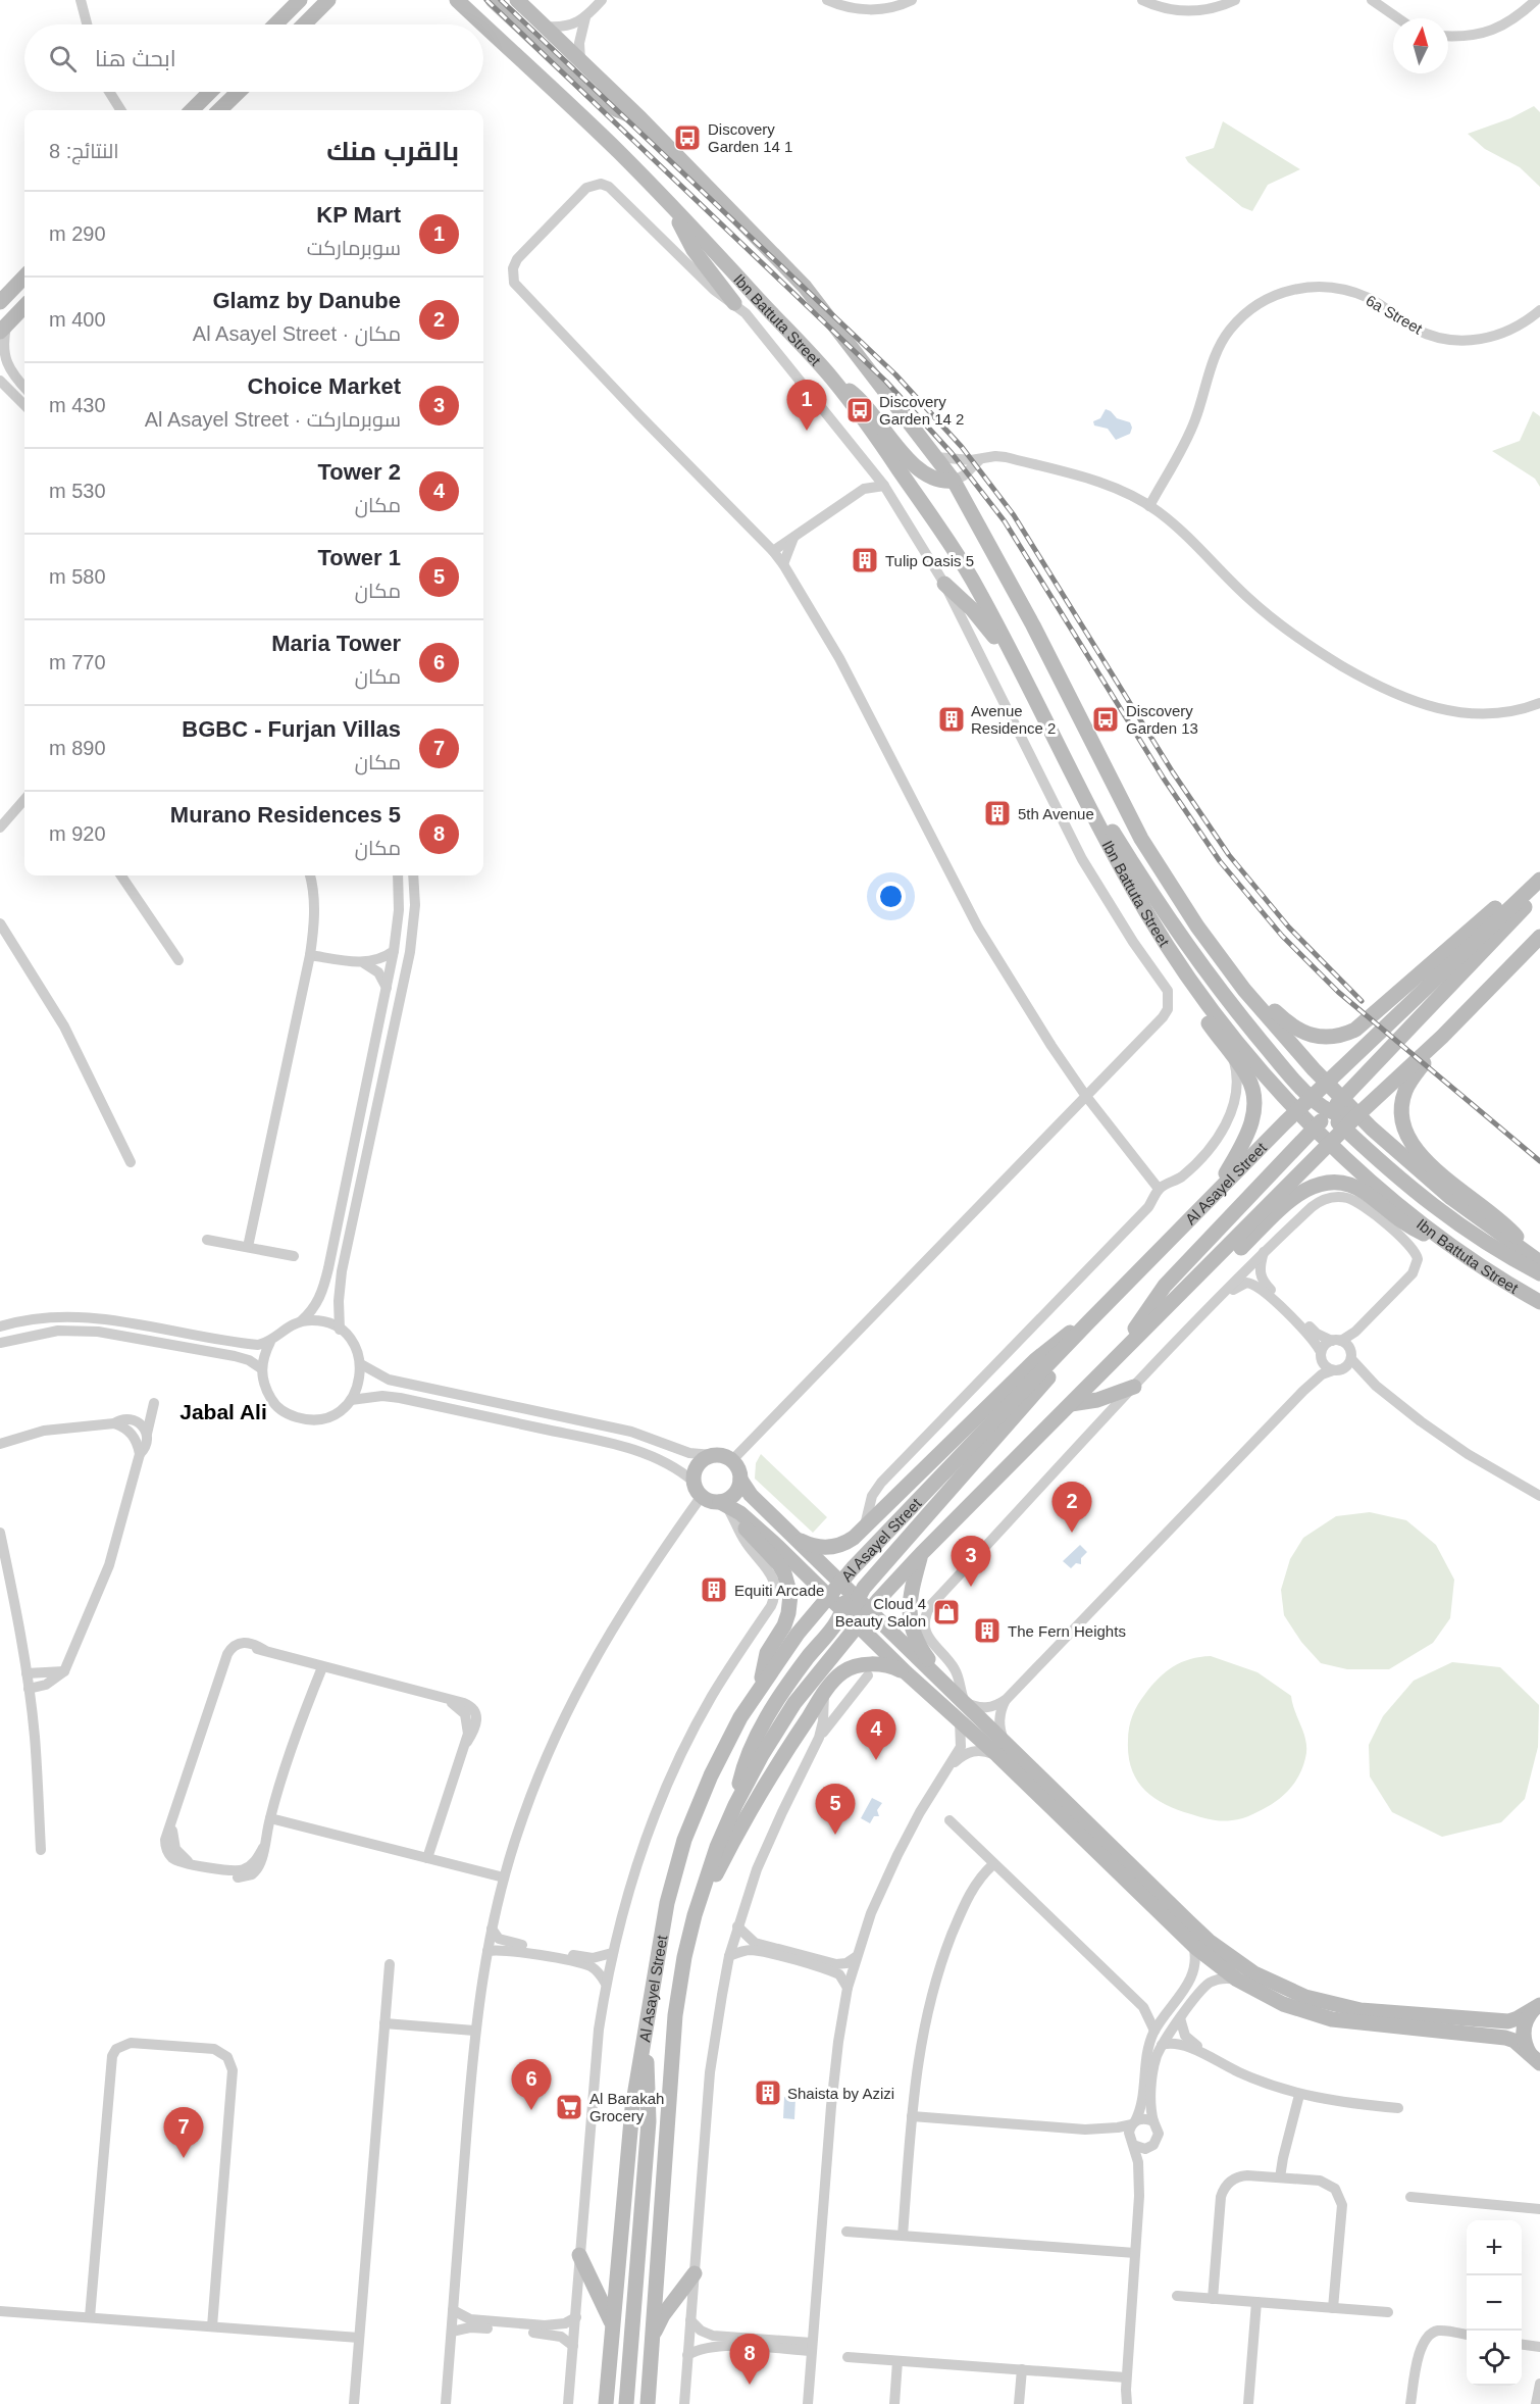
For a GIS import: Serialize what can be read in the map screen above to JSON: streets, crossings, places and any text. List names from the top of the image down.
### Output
{
  "streets": {
    "main road": ["Ibn Battuta Street", "Al Asayel Street"],
    "street": ["6a Street"]
  },
  "crossings": [
    ["Ibn Battuta Street", "Al Asayel Street"]
  ],
  "districts": ["Jabal Ali"],
  "places": {
    "bus stop": ["Discovery Garden 14 1", "Discovery Garden 14 2", "Discovery Garden 13"],
    "building": [
      "Tulip Oasis 5",
      "Avenue Residence 2",
      "5th Avenue",
      "Equiti Arcade",
      "The Fern Heights",
      "Shaista by Azizi"
    ],
    "shop": ["Cloud 4 Beauty Salon"],
    "supermarket": ["Al Barakah Grocery"]
  },
  "north": "top",
  "page": {
    "search": "ابحث هنا",
    "heading": ["بالقرب منك", "النتائج: 8"],
    "list": [
      {
        "mark": "1",
        "name": "KP Mart",
        "note": "سوبرماركت",
        "value": "290 m"
      },
      {
        "mark": "2",
        "name": "Glamz by Danube",
        "note": "مكان · Al Asayel Street",
        "value": "400 m"
      },
      {
        "mark": "3",
        "name": "Choice Market",
        "note": "سوبرماركت · Al Asayel Street",
        "value": "430 m"
      },
      {
        "mark": "4",
        "name": "Tower 2",
        "note": "مكان",
        "value": "530 m"
      },
      {
        "mark": "5",
        "name": "Tower 1",
        "note": "مكان",
        "value": "580 m"
      },
      {
        "mark": "6",
        "name": "Maria Tower",
        "note": "مكان",
        "value": "770 m"
      },
      {
        "mark": "7",
        "name": "BGBC - Furjan Villas",
        "note": "مكان",
        "value": "890 m"
      },
      {
        "mark": "8",
        "name": "Murano Residences 5",
        "note": "مكان",
        "value": "920 m"
      }
    ],
    "pins": [
      "1",
      "2",
      "3",
      "4",
      "5",
      "6",
      "7",
      "8"
    ],
    "map_buttons": ["+", "−"]
  }
}
